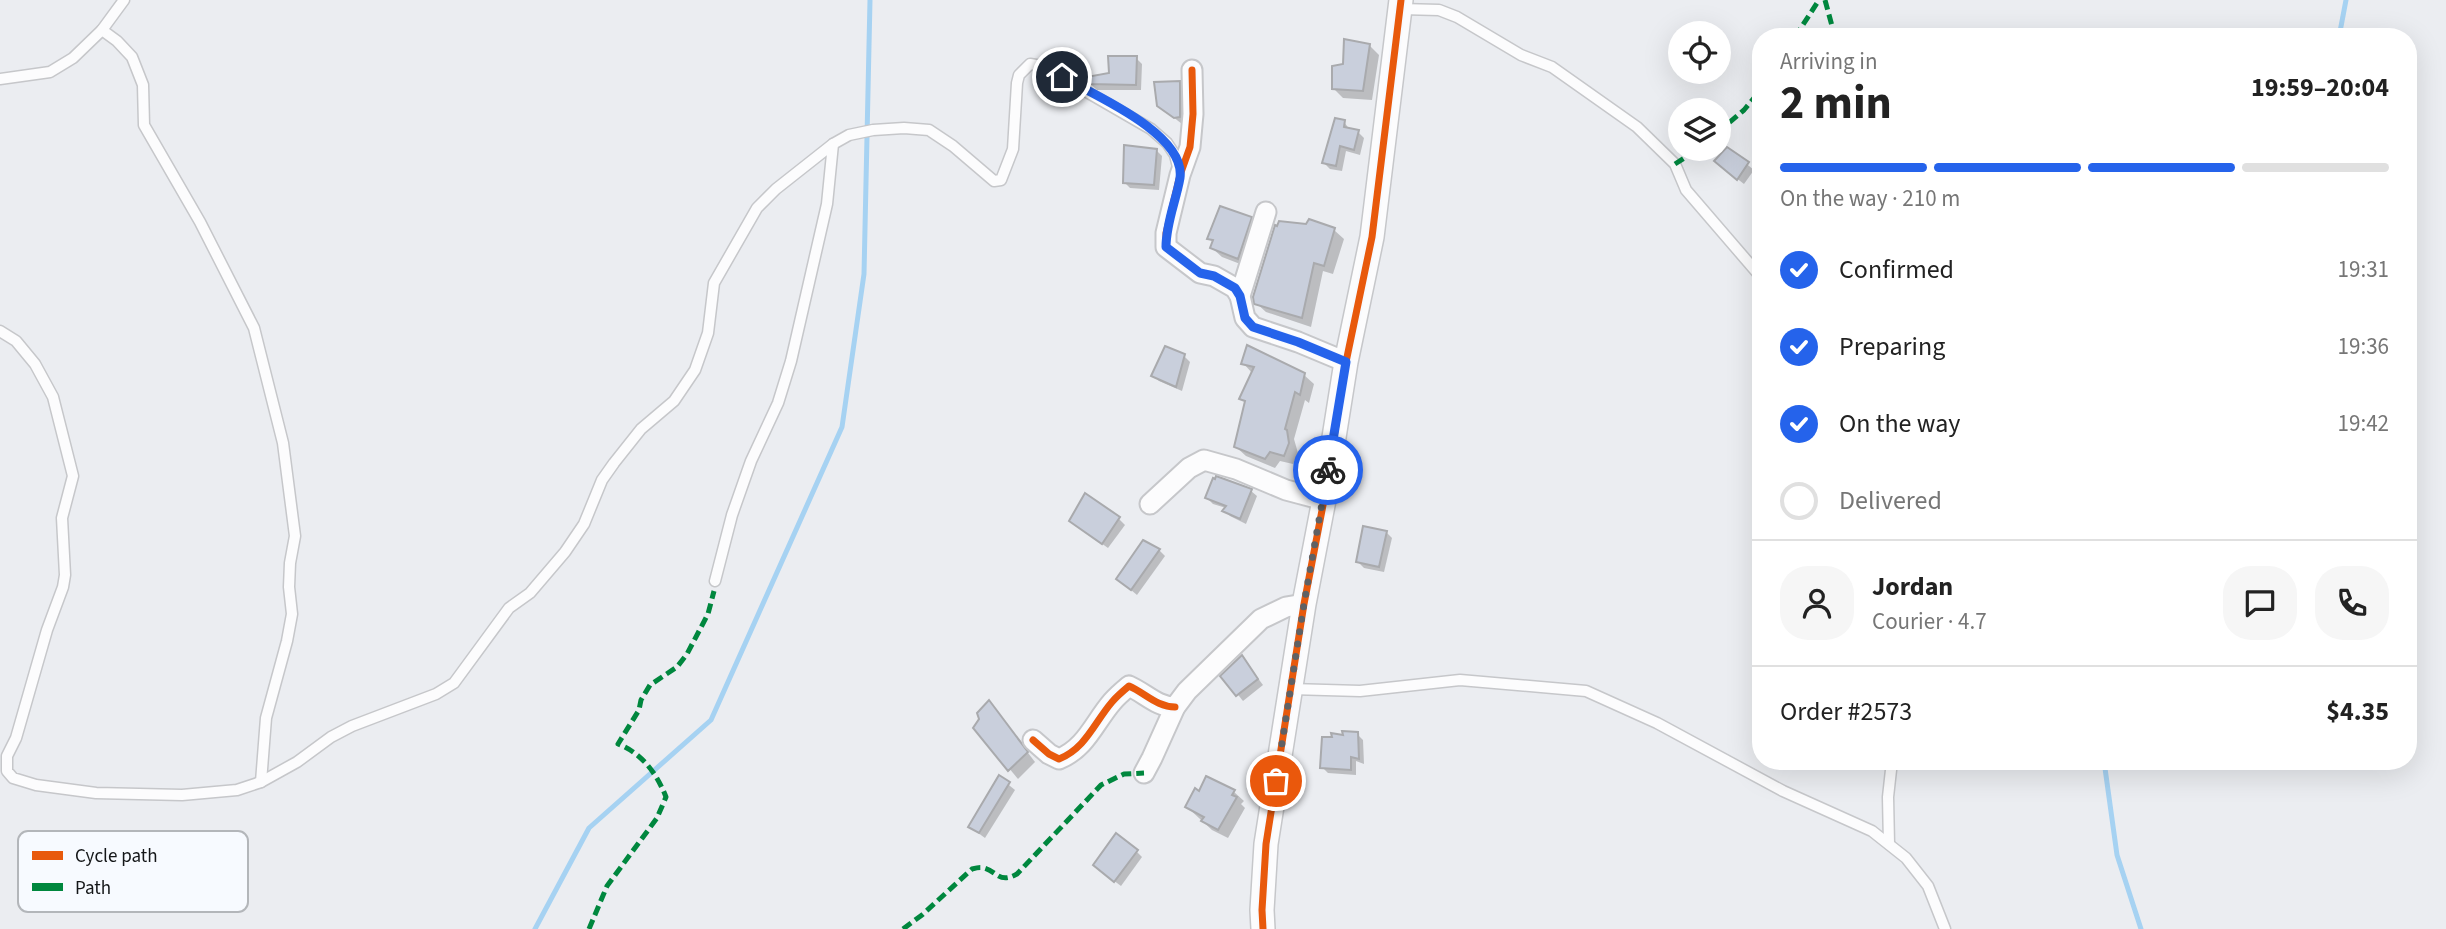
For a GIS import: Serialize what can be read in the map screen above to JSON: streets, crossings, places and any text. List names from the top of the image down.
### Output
{
  "legend": ["Cycle path", "Path"],
  "page": {
    "heading": ["2 min", "Arriving in", "19:59–20:04"],
    "panel": [
      "Jordan",
      "Courier · 4.7",
      "Order #2573",
      "$4.35"
    ],
    "bar": "On the way · 210 m",
    "list": [
      ["Confirmed", "19:31"],
      ["Preparing", "19:36"],
      ["On the way", "19:42"],
      "Delivered"
    ]
  }
}
